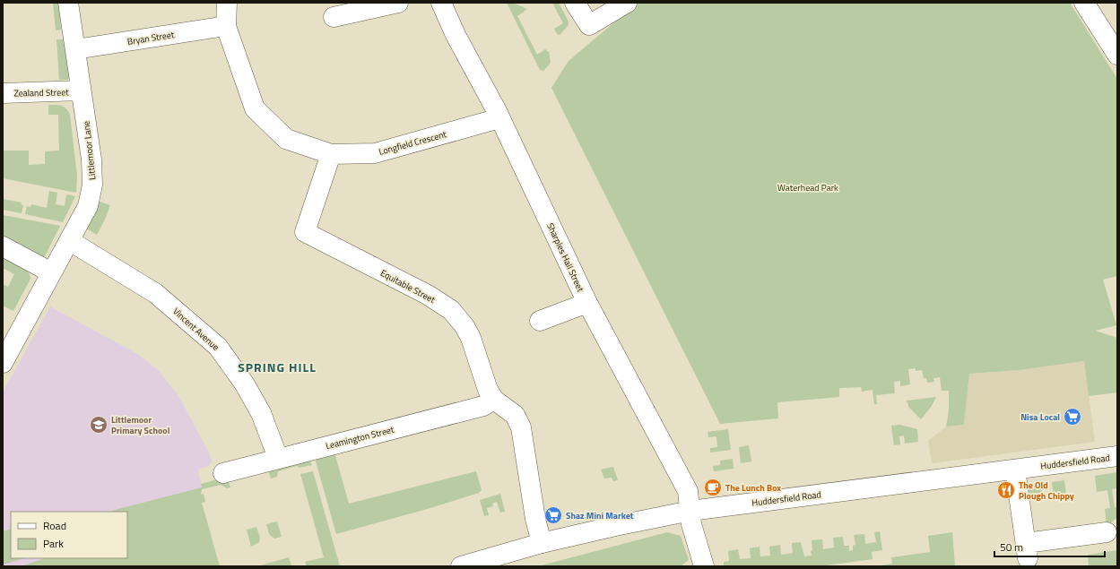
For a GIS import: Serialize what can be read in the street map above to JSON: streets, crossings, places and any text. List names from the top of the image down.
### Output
{
  "streets": {
    "street": [
      "Bryan Street",
      "Zealand Street",
      "Longfield Crescent",
      "Littlemoor Lane",
      "Sharples Hall Street",
      "Equitable Street",
      "Vincent Avenue",
      "Leamington Street",
      "Huddersfield Road"
    ]
  },
  "crossings": [
    ["Bryan Street", "Longfield Crescent"],
    ["Bryan Street", "Littlemoor Lane"],
    ["Zealand Street", "Littlemoor Lane"],
    ["Longfield Crescent", "Sharples Hall Street"],
    ["Longfield Crescent", "Equitable Street"],
    ["Littlemoor Lane", "Vincent Avenue"],
    ["Sharples Hall Street", "Huddersfield Road"],
    ["Equitable Street", "Leamington Street"],
    ["Equitable Street", "Huddersfield Road"],
    ["Vincent Avenue", "Leamington Street"]
  ],
  "districts": ["SPRING HILL"],
  "parks": ["Waterhead Park"],
  "places": {
    "supermarket": ["Nisa Local", "Shaz Mini Market"],
    "school or university": ["Littlemoor Primary School"],
    "cafe": ["The Lunch Box"],
    "restaurant": ["The Old Plough Chippy"]
  },
  "legend": ["Road", "Park"],
  "scale_bar": "50 m"
}
